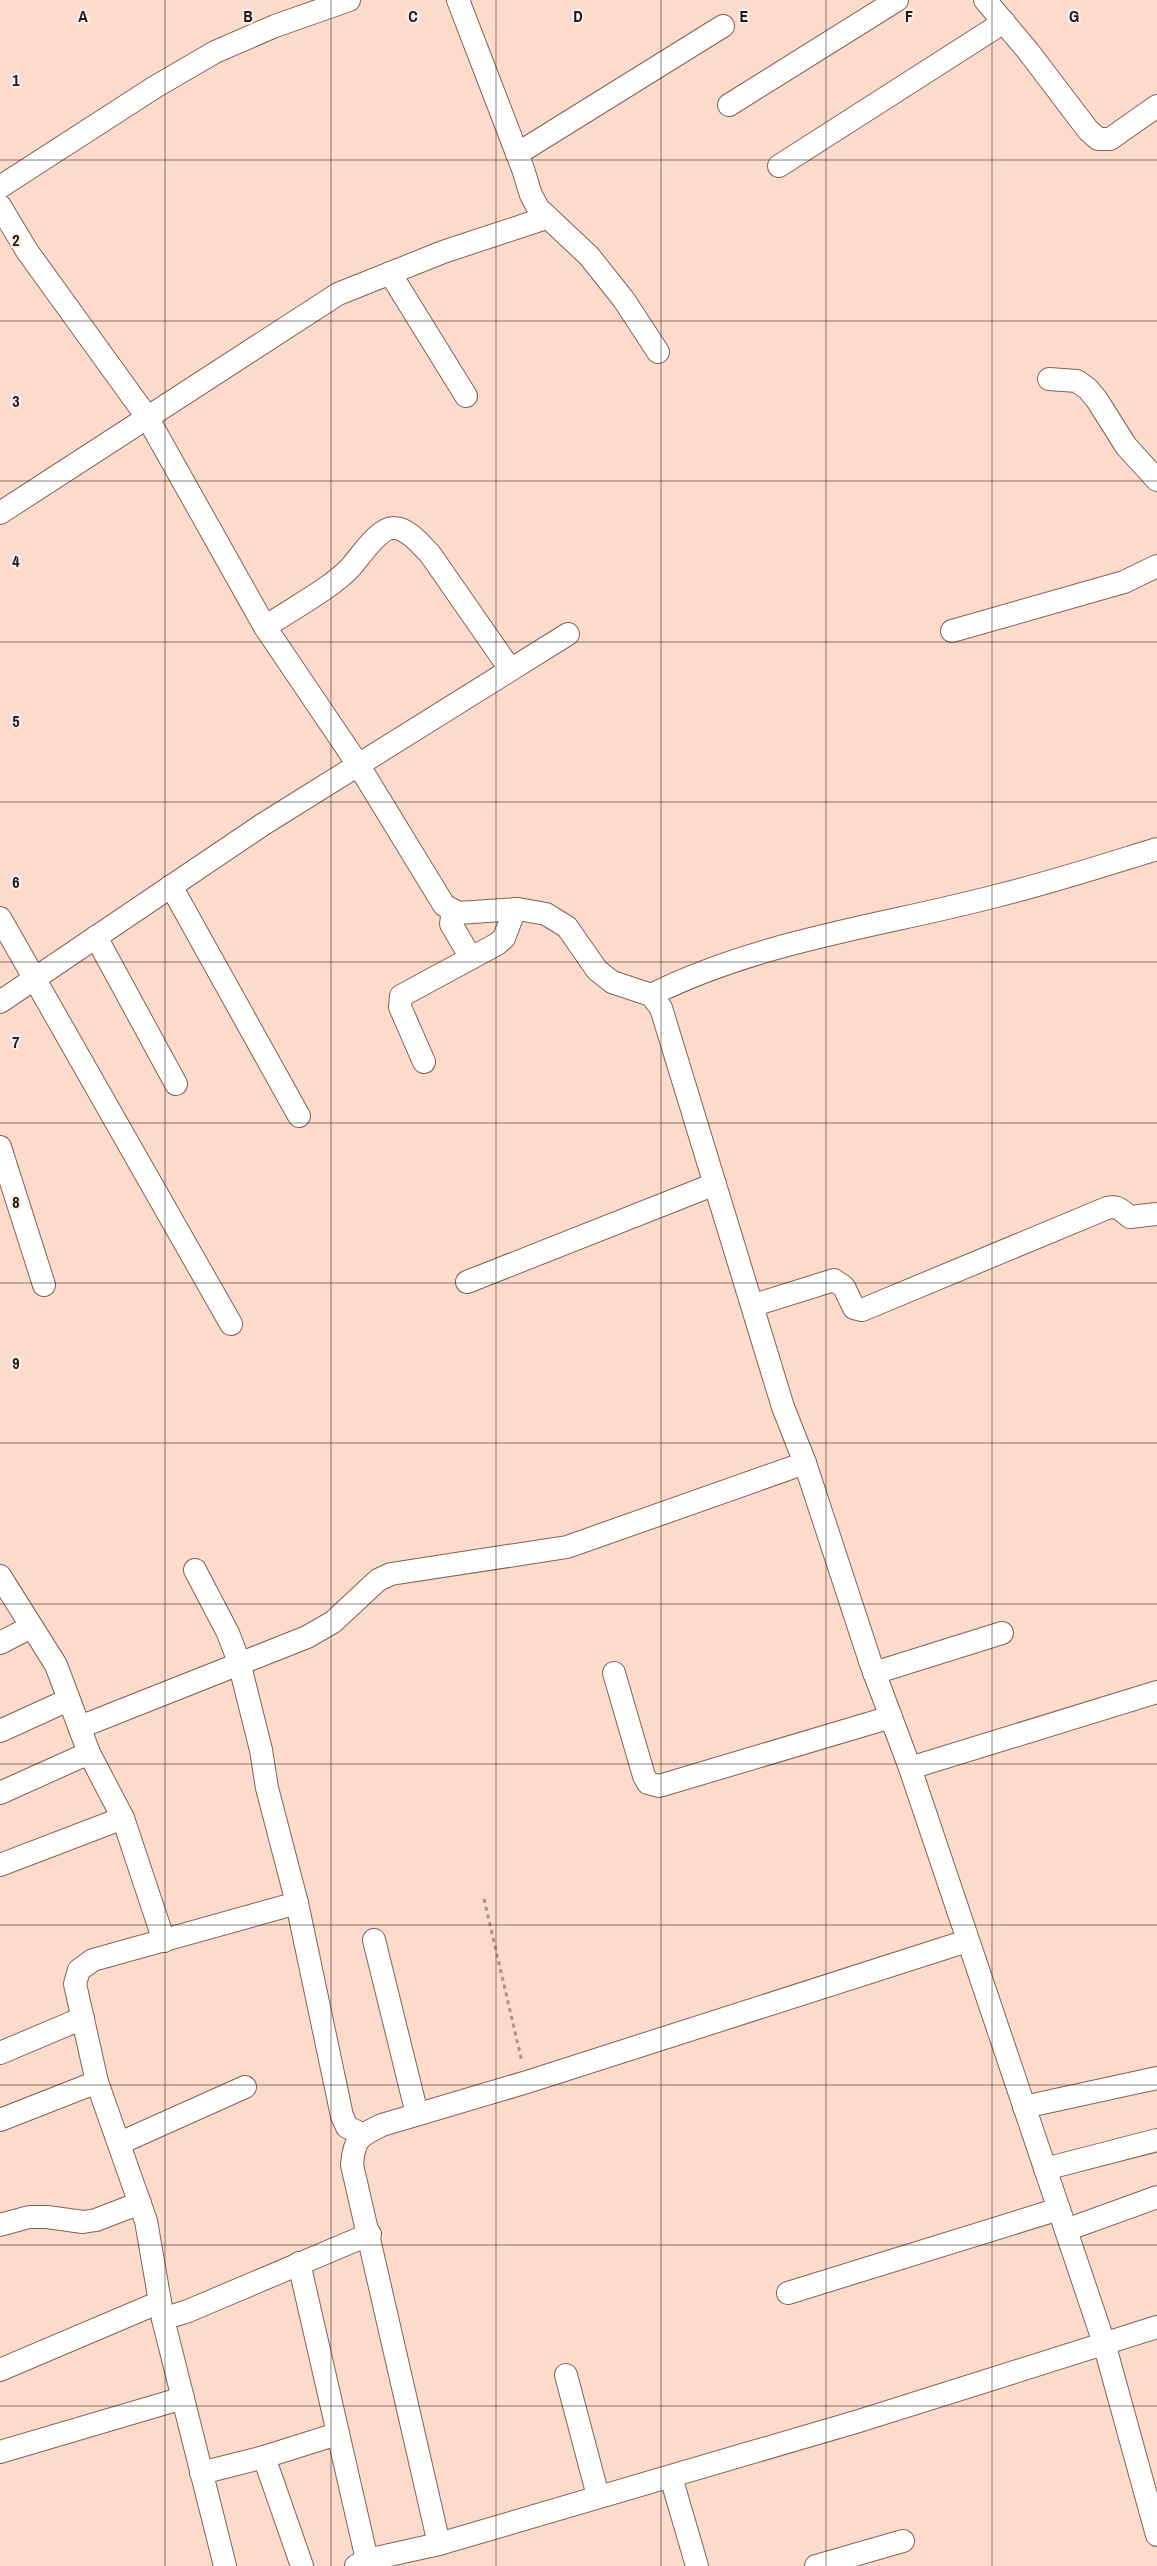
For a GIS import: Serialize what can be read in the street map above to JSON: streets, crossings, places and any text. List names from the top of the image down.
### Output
{
  "grid": {
    "columns": [
      "A",
      "B",
      "C",
      "D",
      "E",
      "F",
      "G"
    ],
    "rows": [
      "1",
      "2",
      "3",
      "4",
      "5",
      "6",
      "7",
      "8",
      "9"
    ]
  }
}
